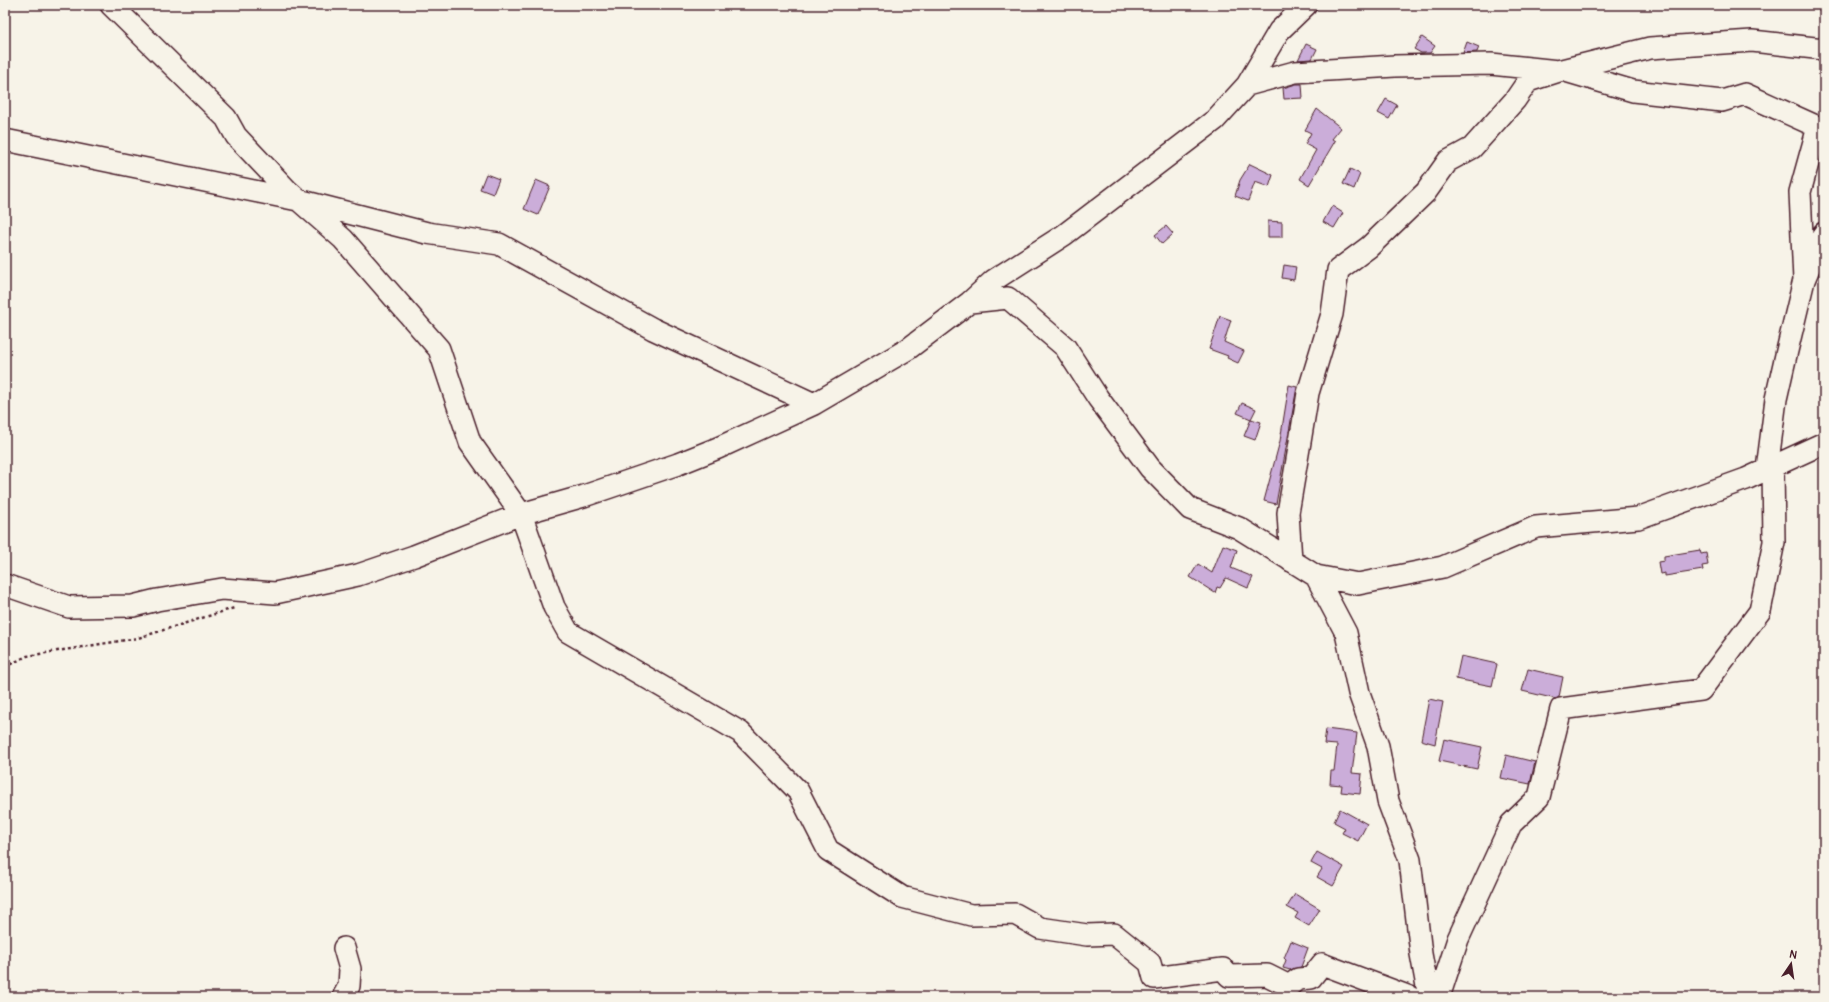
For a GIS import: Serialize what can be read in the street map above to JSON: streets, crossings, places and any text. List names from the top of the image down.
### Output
{
  "north": "top"
}
